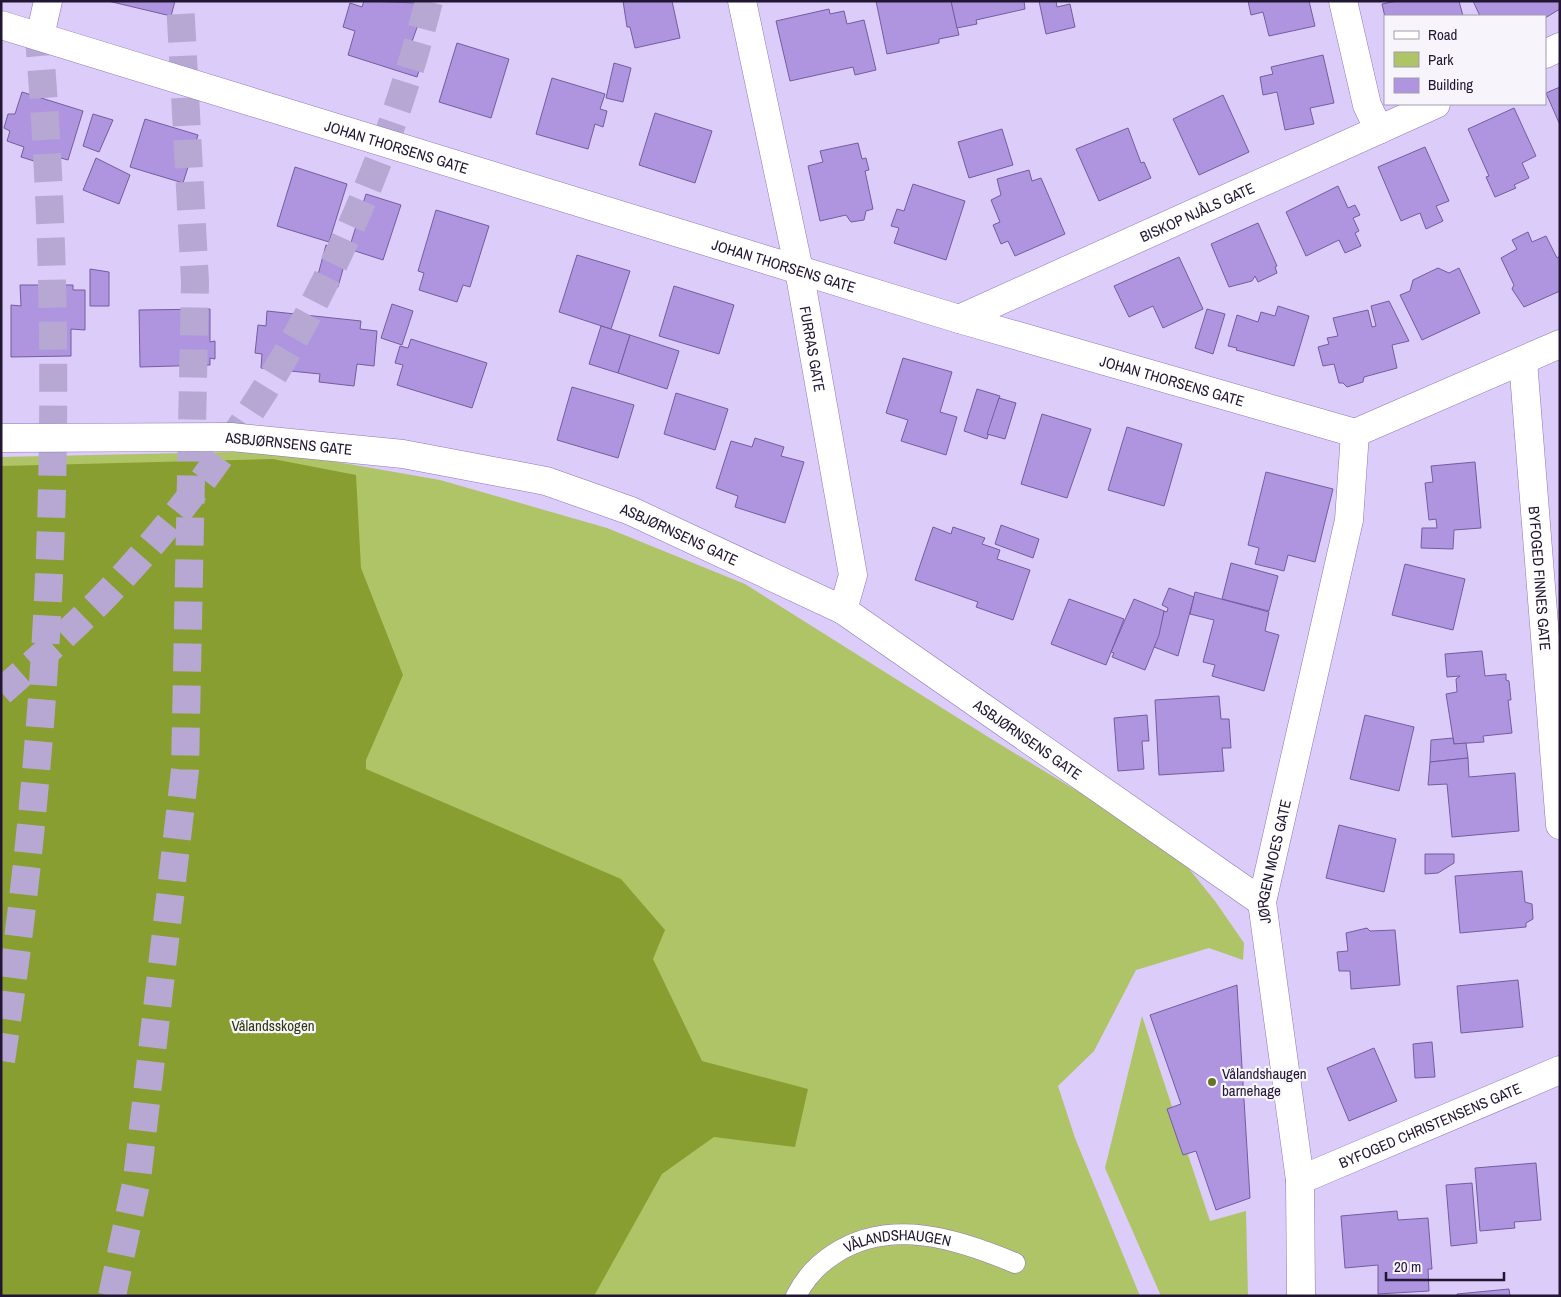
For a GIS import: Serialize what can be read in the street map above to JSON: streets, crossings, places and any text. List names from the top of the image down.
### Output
{
  "streets": {
    "street": [
      "JOHAN THORSENS GATE",
      "BISKOP NJÅLS GATE",
      "FURRAS GATE",
      "ASBJØRNSENS GATE",
      "BYFOGED FINNES GATE",
      "JØRGEN MOES GATE",
      "BYFOGED CHRISTENSENS GATE"
    ],
    "lane": ["VÅLANDSHAUGEN"]
  },
  "crossings": [
    ["JOHAN THORSENS GATE", "BISKOP NJÅLS GATE"],
    ["JOHAN THORSENS GATE", "FURRAS GATE"],
    ["JOHAN THORSENS GATE", "JØRGEN MOES GATE"],
    ["FURRAS GATE", "ASBJØRNSENS GATE"],
    ["ASBJØRNSENS GATE", "JØRGEN MOES GATE"],
    ["JØRGEN MOES GATE", "BYFOGED CHRISTENSENS GATE"]
  ],
  "parks": ["Vålandsskogen"],
  "places": ["Vålandshaugen barnehage"],
  "legend": ["Road", "Park", "Building"],
  "scale_bar": "20 m"
}
